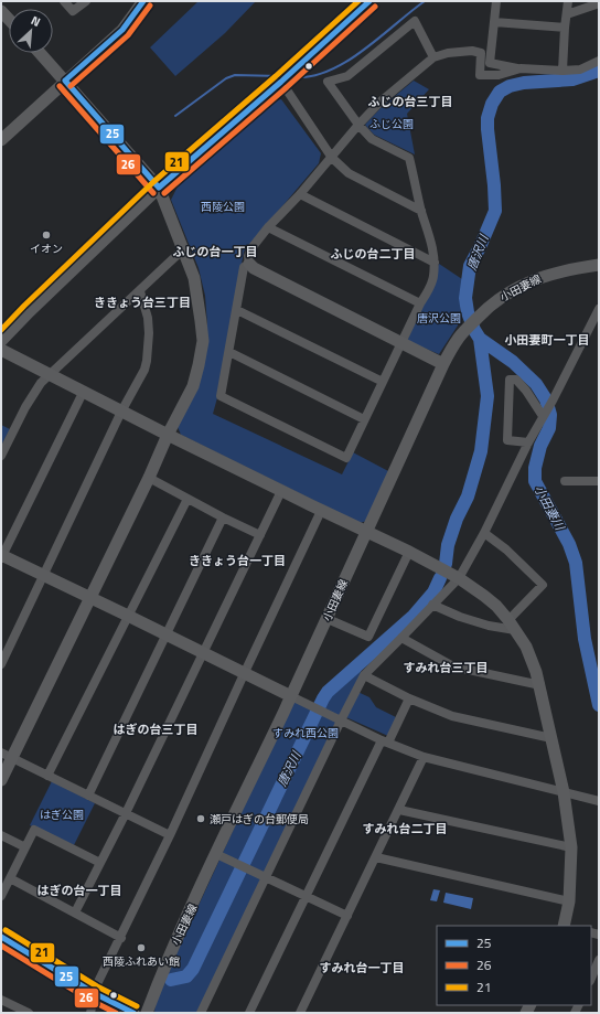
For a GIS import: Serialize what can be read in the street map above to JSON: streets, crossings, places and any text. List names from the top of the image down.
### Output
{
  "streets": {
    "street": ["小田妻線"]
  },
  "districts": [
    "ふじの台三丁目",
    "ふじの台一丁目",
    "ふじの台二丁目",
    "ききょう台三丁目",
    "小田妻町一丁目",
    "ききょう台一丁目",
    "すみれ台三丁目",
    "はぎの台三丁目",
    "すみれ台二丁目",
    "はぎの台一丁目",
    "すみれ台一丁目"
  ],
  "water": ["唐沢川", "小田妻川"],
  "parks": [
    "ふじ公園",
    "西陵公園",
    "唐沢公園",
    "すみれ西公園",
    "はぎ公園"
  ],
  "places": ["イオン", "瀬戸はぎの台郵便局", "西陵ふれあい館"],
  "lines": ["transit line 25", "transit line 21", "transit line 26"],
  "legend": ["25", "26", "21"],
  "north": "top right"
}
